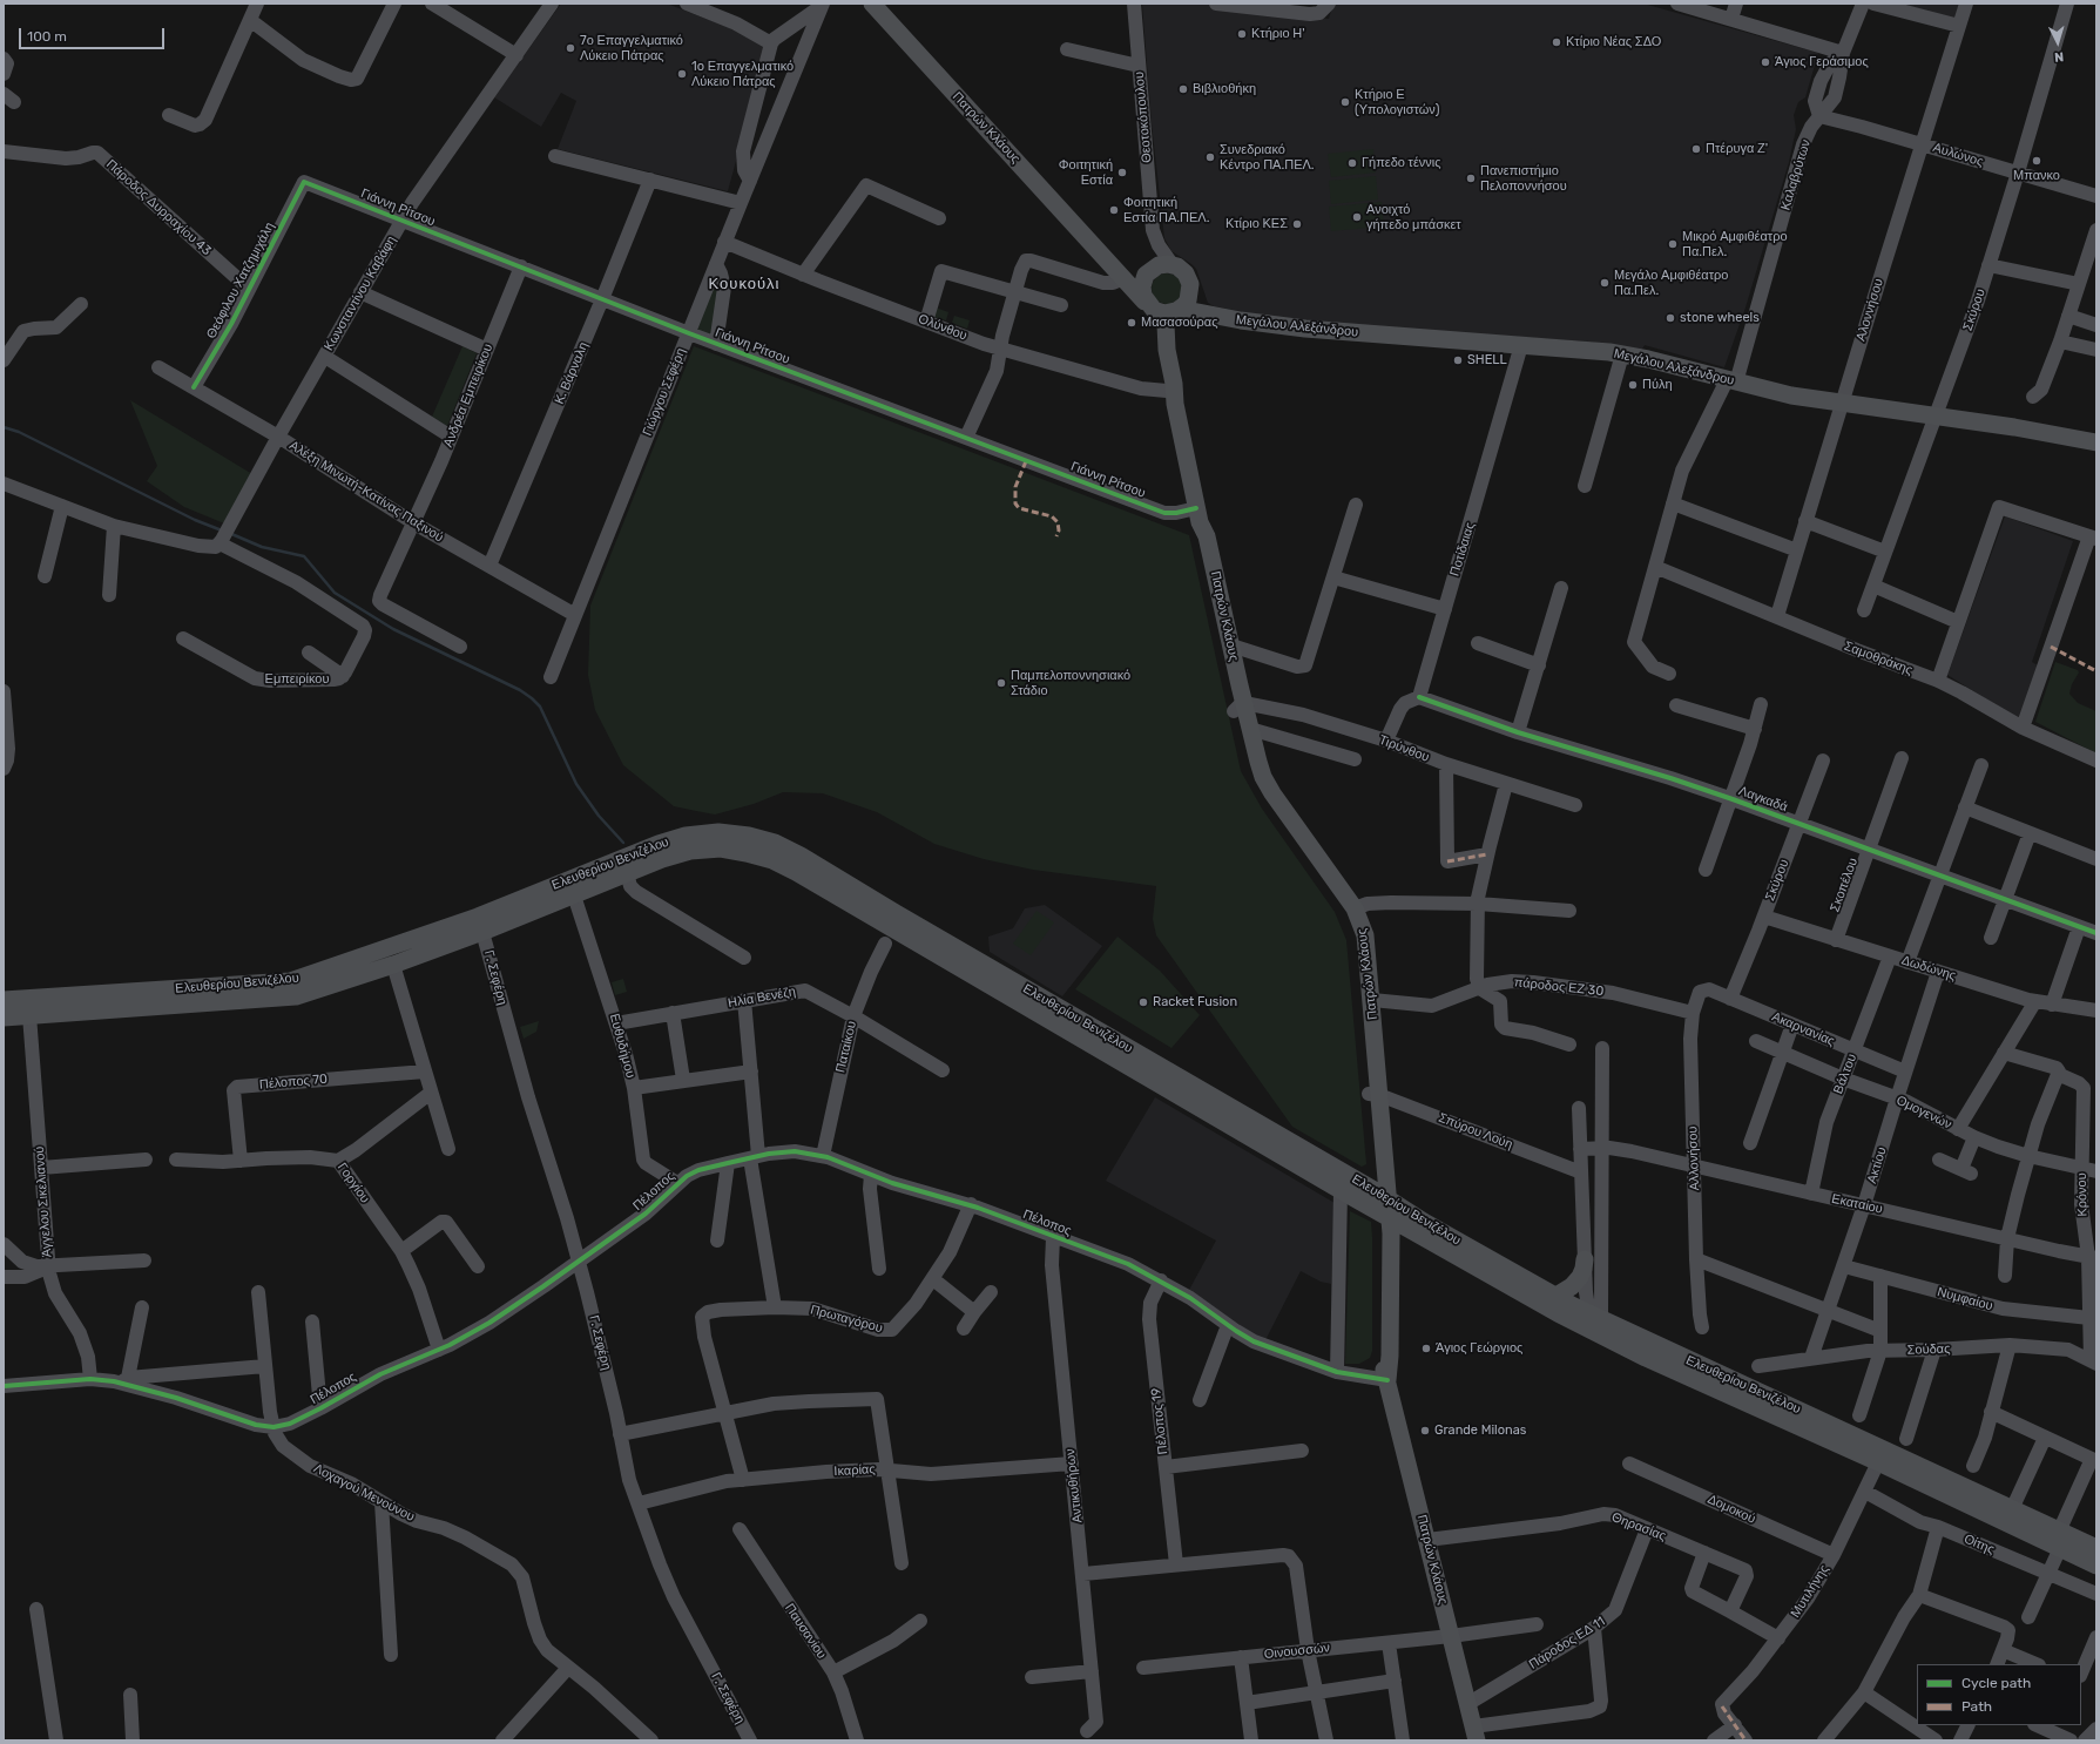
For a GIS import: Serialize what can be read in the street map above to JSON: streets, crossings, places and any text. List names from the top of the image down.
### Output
{
  "streets": {
    "main road": ["Πατρών Κλάους", "Μεγάλου Αλεξάνδρου", "Ελευθερίου Βενιζέλου"],
    "street": [
      "Θεοτοκόπουλου",
      "Αυλώνος",
      "Καλαβρύτων",
      "Πάροδος Δυρραχίου 43",
      "Γιάννη Ρίτσου",
      "Θεόφιλου Χατζημιχάλη",
      "Κωνσταντίνου Καβάφη",
      "Αλοννήσου",
      "Σκύρου",
      "Ολύνθου",
      "Κ. Βάρναλη",
      "Γιώργου Σεφέρη",
      "Ανδρέα Εμπειρίκου",
      "Αλέξη Μινωτή-Κατίνας Παξινού",
      "Ποτίδαιας",
      "Σαμοθράκης",
      "Εμπειρίκου",
      "Τιρύνθου",
      "Λαγκαδά",
      "Σκοπέλου",
      "Δωδώνης",
      "Γ. Σεφέρη",
      "πάροδος ΕΖ 30",
      "Ηλία Βενέζη",
      "Ακαρνανίας",
      "Ευθυδήμου",
      "Παταίκου",
      "Βάλτου",
      "Πέλοπος 70",
      "Ομογενών",
      "Σπύρου Λούη",
      "Αλλονήσου",
      "Ακτίου",
      "Γοργίου",
      "Πέλοπος",
      "Κρόνου",
      "Άγγελου Σικελιανού",
      "Εκαταίου",
      "Νυμφαίου",
      "Πρωταγόρου",
      "Σούδας",
      "Πέλοπος 19",
      "Ικαρίας",
      "Αντικυθήρων",
      "Λοχαγού Μενούνου",
      "Δομοκού",
      "Θηρασίας",
      "Οίτης",
      "Μυτιλήνης",
      "Παυσανίου",
      "Πάροδος ΕΔ 11",
      "Οινουσσών"
    ]
  },
  "crossings": [
    ["Πατρών Κλάους", "Γιάννη Ρίτσου"],
    ["Πατρών Κλάους", "Ολύνθου"],
    ["Πατρών Κλάους", "Τιρύνθου"],
    ["Πατρών Κλάους", "Ελευθερίου Βενιζέλου"],
    ["Πατρών Κλάους", "πάροδος ΕΖ 30"],
    ["Πατρών Κλάους", "Σπύρου Λούη"],
    ["Πατρών Κλάους", "Πέλοπος"],
    ["Πατρών Κλάους", "Θηρασίας"],
    ["Πατρών Κλάους", "Πάροδος ΕΔ 11"],
    ["Πατρών Κλάους", "Οινουσσών"],
    ["Αυλώνος", "Καλαβρύτων"],
    ["Αυλώνος", "Αλοννήσου"],
    ["Αυλώνος", "Σκύρου"],
    ["Καλαβρύτων", "Μεγάλου Αλεξάνδρου"],
    ["Καλαβρύτων", "Σαμοθράκης"],
    ["Πάροδος Δυρραχίου 43", "Θεόφιλου Χατζημιχάλη"],
    ["Γιάννη Ρίτσου", "Θεόφιλου Χατζημιχάλη"],
    ["Γιάννη Ρίτσου", "Κωνσταντίνου Καβάφη"],
    ["Γιάννη Ρίτσου", "Κ. Βάρναλη"],
    ["Γιάννη Ρίτσου", "Γιώργου Σεφέρη"],
    ["Γιάννη Ρίτσου", "Ανδρέα Εμπειρίκου"],
    ["Θεόφιλου Χατζημιχάλη", "Αλέξη Μινωτή-Κατίνας Παξινού"],
    ["Κωνσταντίνου Καβάφη", "Αλέξη Μινωτή-Κατίνας Παξινού"],
    ["Κωνσταντίνου Καβάφη", "Εμπειρίκου"],
    ["Αλοννήσου", "Μεγάλου Αλεξάνδρου"],
    ["Αλοννήσου", "Σαμοθράκης"],
    ["Σκύρου", "Μεγάλου Αλεξάνδρου"],
    ["Σκύρου", "Λαγκαδά"],
    ["Σκύρου", "Δωδώνης"],
    ["Σκύρου", "Ακαρνανίας"],
    ["Μεγάλου Αλεξάνδρου", "Ποτίδαιας"],
    ["Ολύνθου", "Γιώργου Σεφέρη"],
    ["Κ. Βάρναλη", "Αλέξη Μινωτή-Κατίνας Παξινού"],
    ["Γιώργου Σεφέρη", "Αλέξη Μινωτή-Κατίνας Παξινού"],
    ["Ανδρέα Εμπειρίκου", "Αλέξη Μινωτή-Κατίνας Παξινού"],
    ["Ποτίδαιας", "Λαγκαδά"],
    ["Λαγκαδά", "Σκοπέλου"],
    ["Ελευθερίου Βενιζέλου", "Γ. Σεφέρη"],
    ["Ελευθερίου Βενιζέλου", "Ευθυδήμου"],
    ["Ελευθερίου Βενιζέλου", "Άγγελου Σικελιανού"],
    ["Ελευθερίου Βενιζέλου", "Μυτιλήνης"],
    ["Σκοπέλου", "Δωδώνης"],
    ["Δωδώνης", "Βάλτου"],
    ["Δωδώνης", "Ακτίου"],
    ["Γ. Σεφέρη", "Πέλοπος"],
    ["Γ. Σεφέρη", "Ικαρίας"],
    ["πάροδος ΕΖ 30", "Αλλονήσου"],
    ["Ηλία Βενέζη", "Ευθυδήμου"],
    ["Ηλία Βενέζη", "Παταίκου"],
    ["Ακαρνανίας", "Βάλτου"],
    ["Ακαρνανίας", "Αλλονήσου"],
    ["Ακαρνανίας", "Ακτίου"],
    ["Ευθυδήμου", "Πέλοπος"],
    ["Παταίκου", "Πέλοπος"],
    ["Βάλτου", "Ομογενών"],
    ["Βάλτου", "Εκαταίου"],
    ["Πέλοπος 70", "Γοργίου"],
    ["Ομογενών", "Ακτίου"],
    ["Ομογενών", "Κρόνου"],
    ["Αλλονήσου", "Εκαταίου"],
    ["Ακτίου", "Εκαταίου"],
    ["Ακτίου", "Νυμφαίου"],
    ["Ακτίου", "Σούδας"],
    ["Γοργίου", "Πέλοπος"],
    ["Πέλοπος", "Άγγελου Σικελιανού"],
    ["Πέλοπος", "Πρωταγόρου"],
    ["Πέλοπος", "Πέλοπος 19"],
    ["Πέλοπος", "Αντικυθήρων"],
    ["Πέλοπος", "Λοχαγού Μενούνου"],
    ["Κρόνου", "Εκαταίου"],
    ["Κρόνου", "Νυμφαίου"],
    ["Κρόνου", "Σούδας"],
    ["Ικαρίας", "Αντικυθήρων"],
    ["Δομοκού", "Μυτιλήνης"],
    ["Θηρασίας", "Πάροδος ΕΔ 11"],
    ["Οίτης", "Μυτιλήνης"]
  ],
  "districts": ["Κουκούλι"],
  "places": [
    "Κτήριο Η'",
    "Κτίριο Νέας ΣΔΟ",
    "7ο Επαγγελματικό Λύκειο Πάτρας",
    "Άγιος Γεράσιμος",
    "1o Επαγγελματικό Λύκειο Πάτρας",
    "Βιβλιοθήκη",
    "Κτήριο Ε (Υπολογιστών)",
    "Πτέρυγα Ζ'",
    "Συνεδριακό Κέντρο ΠΑ.ΠΕΛ.",
    "Μπανκο",
    "Γήπεδο τέννις",
    "Φοιτητική Εστία",
    "Πανεπιστήμιο Πελοποννήσου",
    "Φοιτητική Εστία ΠΑ.ΠΕΛ.",
    "Ανοιχτό γήπεδο μπάσκετ",
    "Κτίριο ΚΕΣ",
    "Μικρό Αμφιθέατρο Πα.Πελ.",
    "Μεγάλο Αμφιθέατρο Πα.Πελ.",
    "stone wheels",
    "Μασασούρας",
    "SHELL",
    "Πύλη",
    "Παμπελοποννησιακό Στάδιο",
    "Racket Fusion",
    "Άγιος Γεώργιος",
    "Grande Milonas"
  ],
  "legend": ["Cycle path", "Path"],
  "scale_bar": "100 m",
  "north": "bottom"
}
